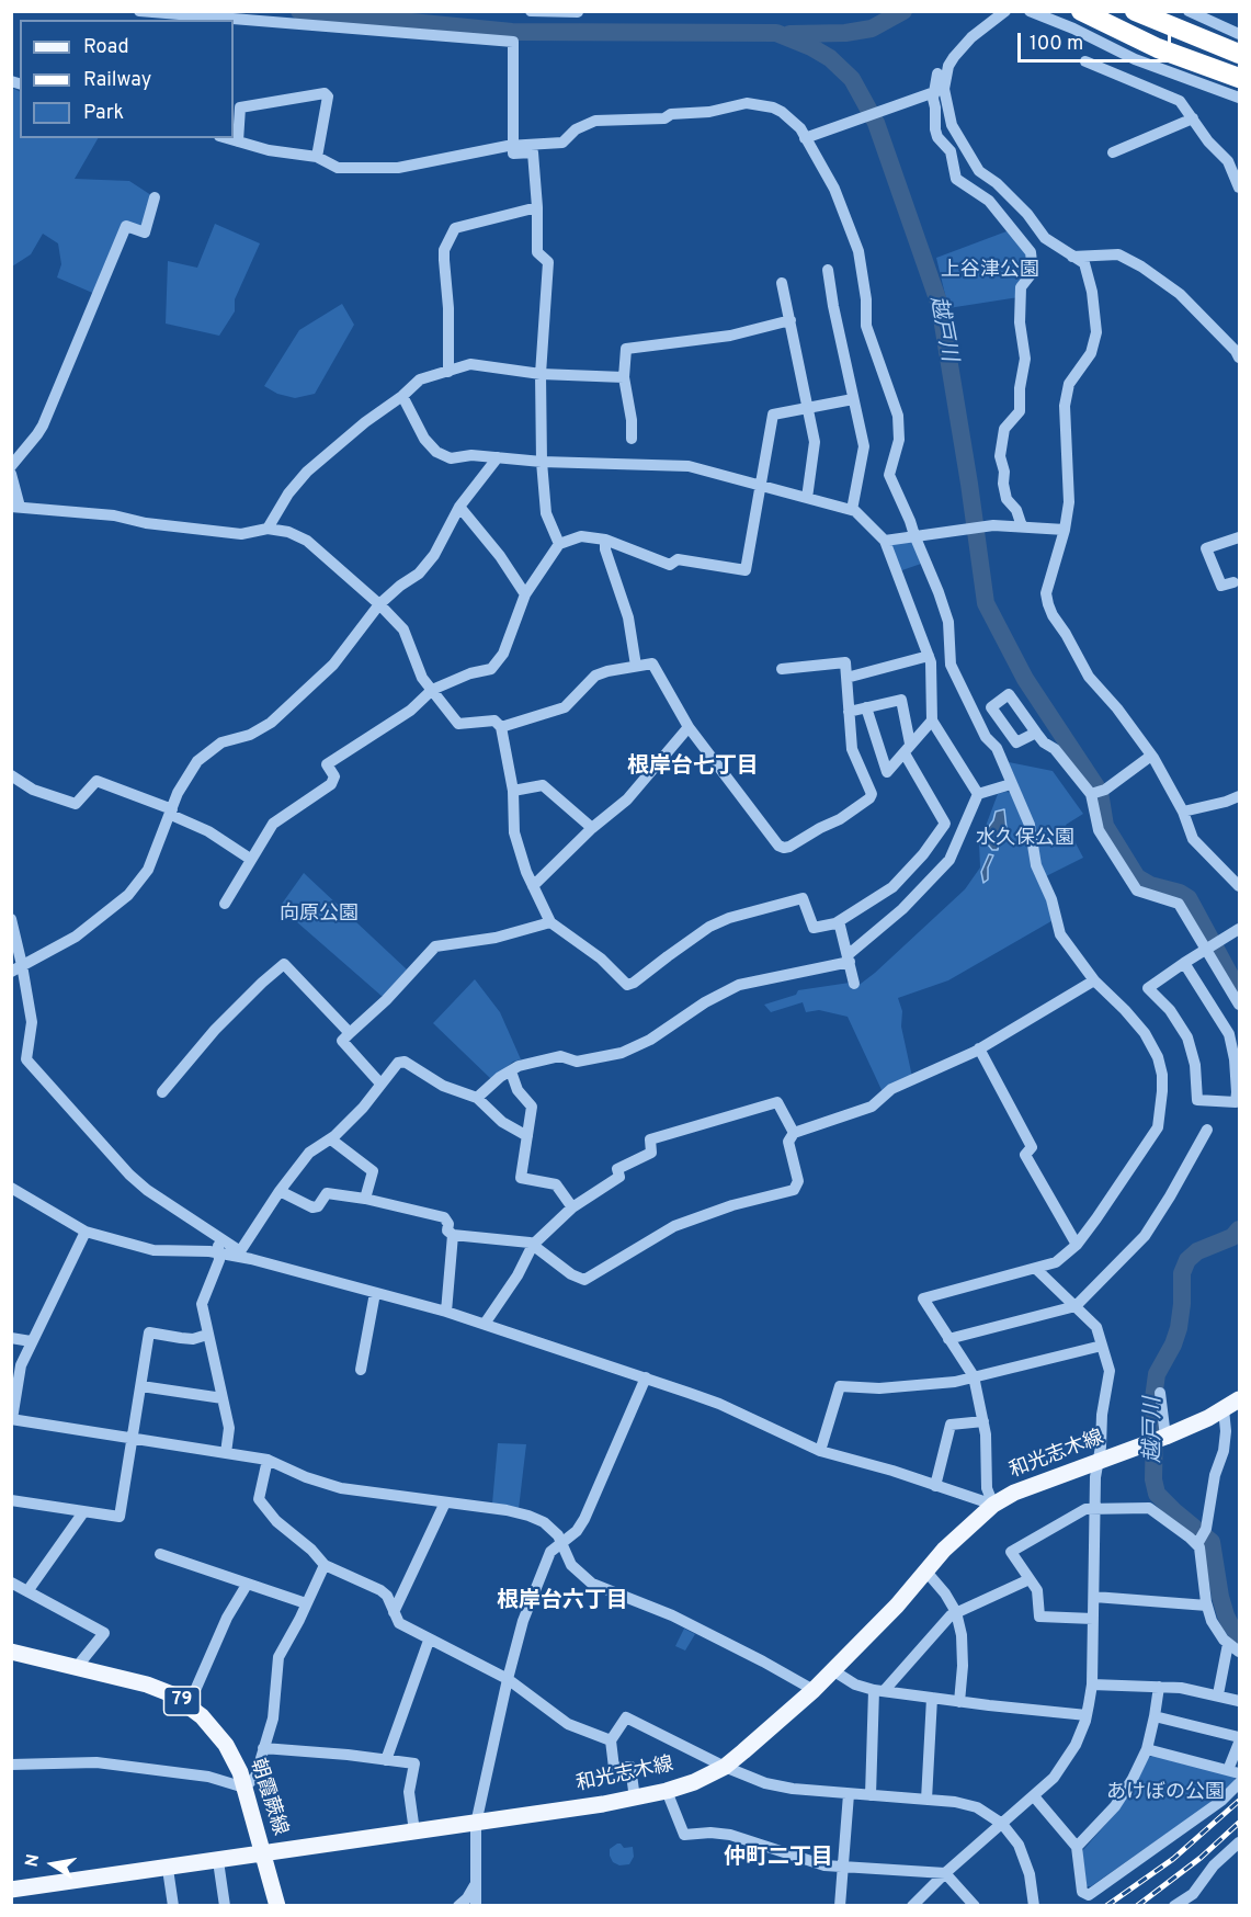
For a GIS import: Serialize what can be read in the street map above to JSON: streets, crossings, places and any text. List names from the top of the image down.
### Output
{
  "streets": {
    "main road": ["和光志木線", "79", "朝霞蕨線"]
  },
  "crossings": [
    ["和光志木線", "朝霞蕨線"]
  ],
  "districts": ["根岸台七丁目", "根岸台六丁目", "仲町二丁目"],
  "water": ["越戸川"],
  "parks": [
    "上谷津公園",
    "水久保公園",
    "向原公園",
    "あけぼの公園"
  ],
  "legend": ["Road", "Railway", "Park"],
  "scale_bar": "100 m",
  "north": "left"
}
